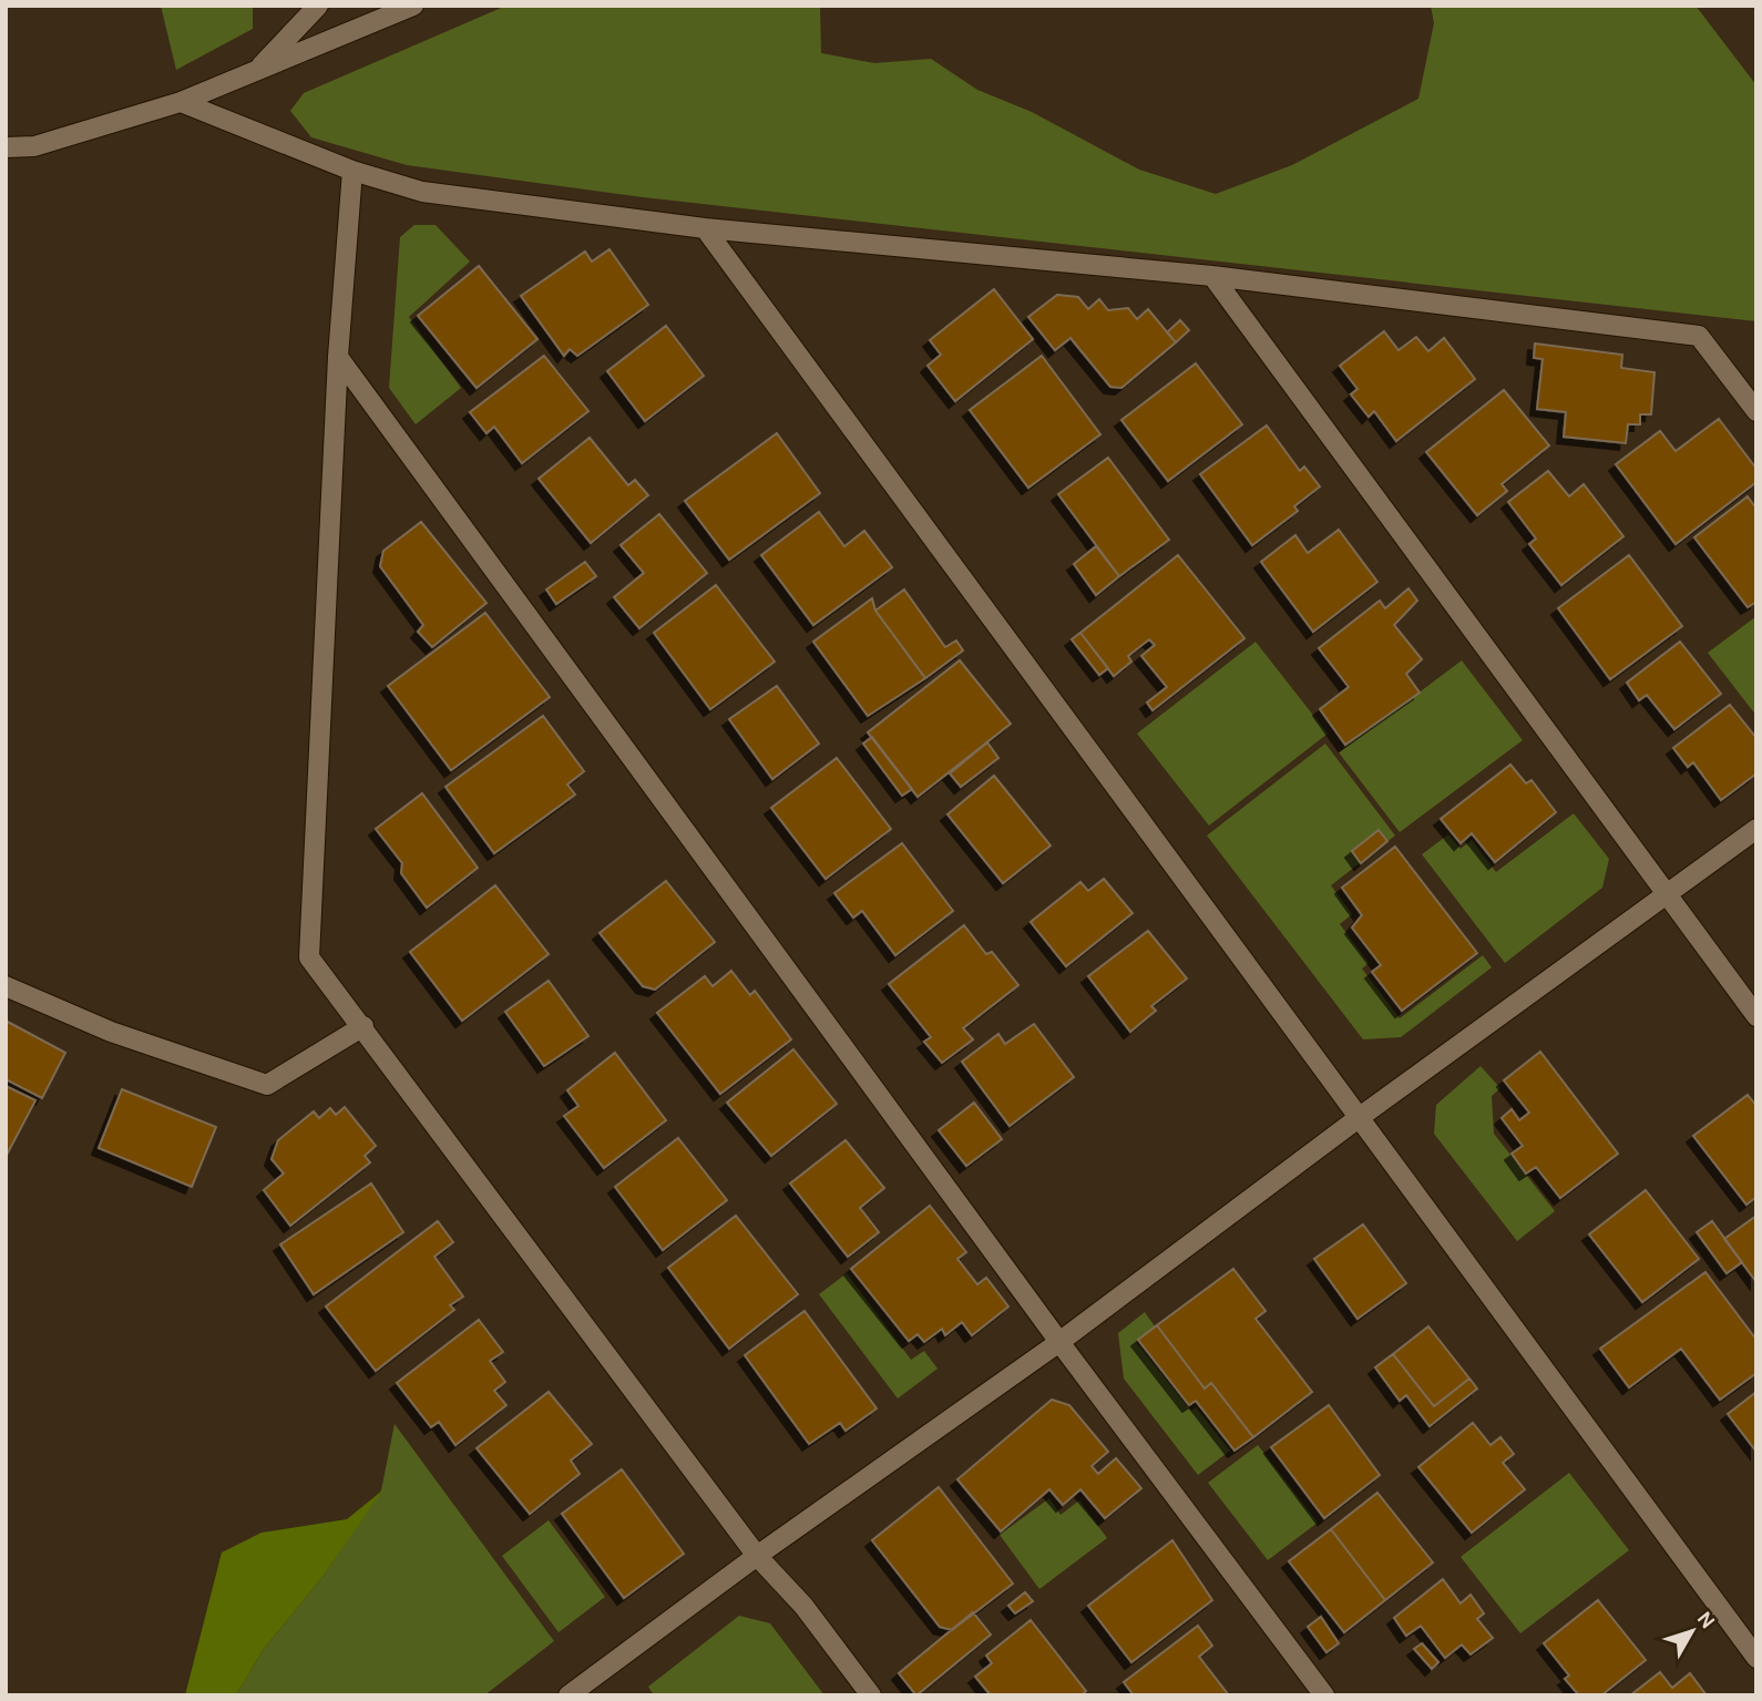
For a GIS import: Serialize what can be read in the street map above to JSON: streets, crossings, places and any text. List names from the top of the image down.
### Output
{
  "north": "top right"
}
